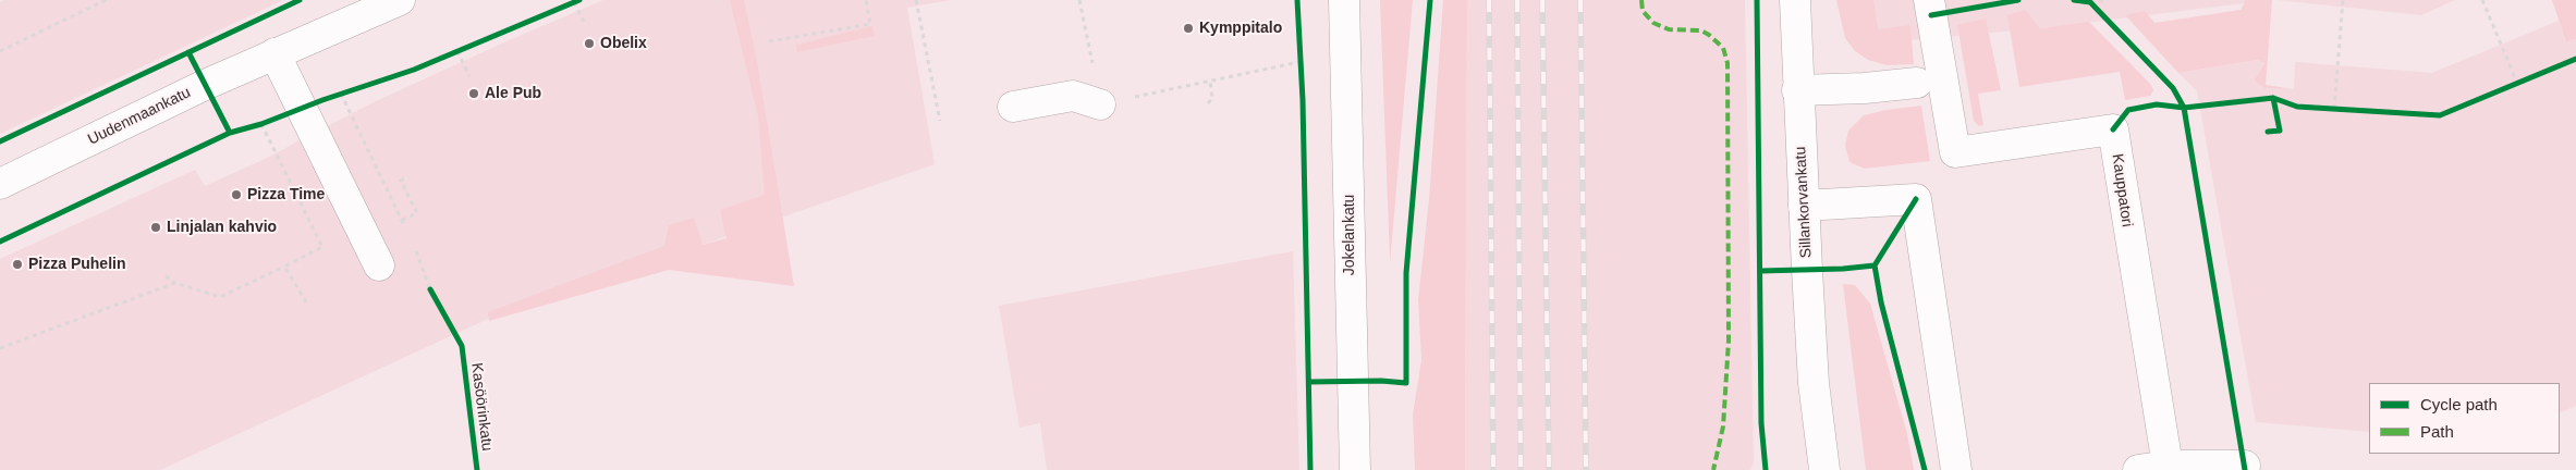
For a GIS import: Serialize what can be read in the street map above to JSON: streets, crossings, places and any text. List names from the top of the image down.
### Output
{
  "streets": {
    "street": [
      "Uudenmaankatu",
      "Kauppatori",
      "Sillankorvankatu",
      "Jokelankatu"
    ],
    "cycle path": ["Kasöörinkatu"]
  },
  "places": [
    "Kymppitalo",
    "Obelix",
    "Ale Pub",
    "Pizza Time",
    "Linjalan kahvio",
    "Pizza Puhelin"
  ],
  "legend": ["Cycle path", "Path"]
}
